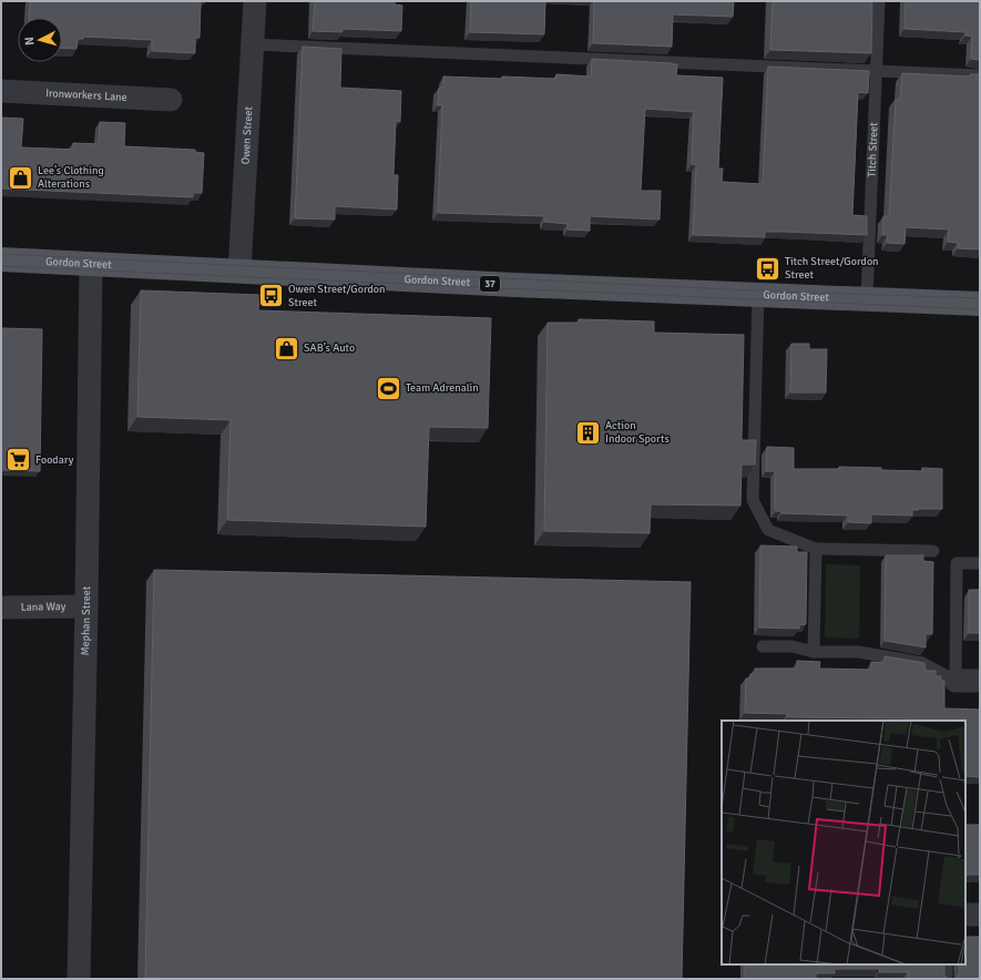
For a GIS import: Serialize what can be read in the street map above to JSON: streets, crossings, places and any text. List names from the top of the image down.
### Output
{
  "streets": {
    "main road": ["Gordon Street", "37"],
    "street": [
      "Ironworkers Lane",
      "Owen Street",
      "Lana Way",
      "Mephan Street"
    ],
    "lane": ["Titch Street"]
  },
  "crossings": [
    ["Owen Street", "Gordon Street"],
    ["Titch Street", "Gordon Street"],
    ["Gordon Street", "Mephan Street"],
    ["Lana Way", "Mephan Street"]
  ],
  "places": {
    "shop": ["Lee’s Clothing Alterations", "SAB’s Auto"],
    "bus stop": ["Titch Street/Gordon Street", "Owen Street/Gordon Street"],
    "sports": ["Team Adrenalin"],
    "building": ["Action Indoor Sports"],
    "supermarket": ["Foodary"]
  },
  "north": "left"
}
